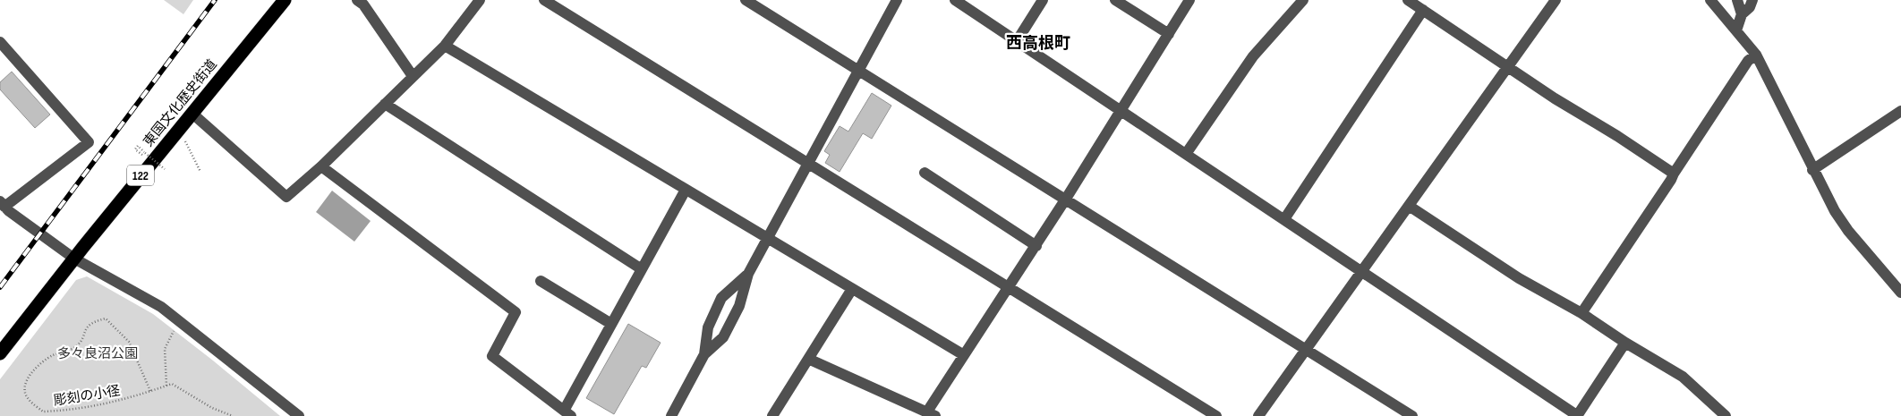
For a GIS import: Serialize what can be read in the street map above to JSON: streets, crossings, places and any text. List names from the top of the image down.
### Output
{
  "streets": {
    "highway": ["東国文化歴史街道", "122"],
    "path": ["彫刻の小径"]
  },
  "districts": ["西高根町"],
  "parks": ["多々良沼公園"]
}
